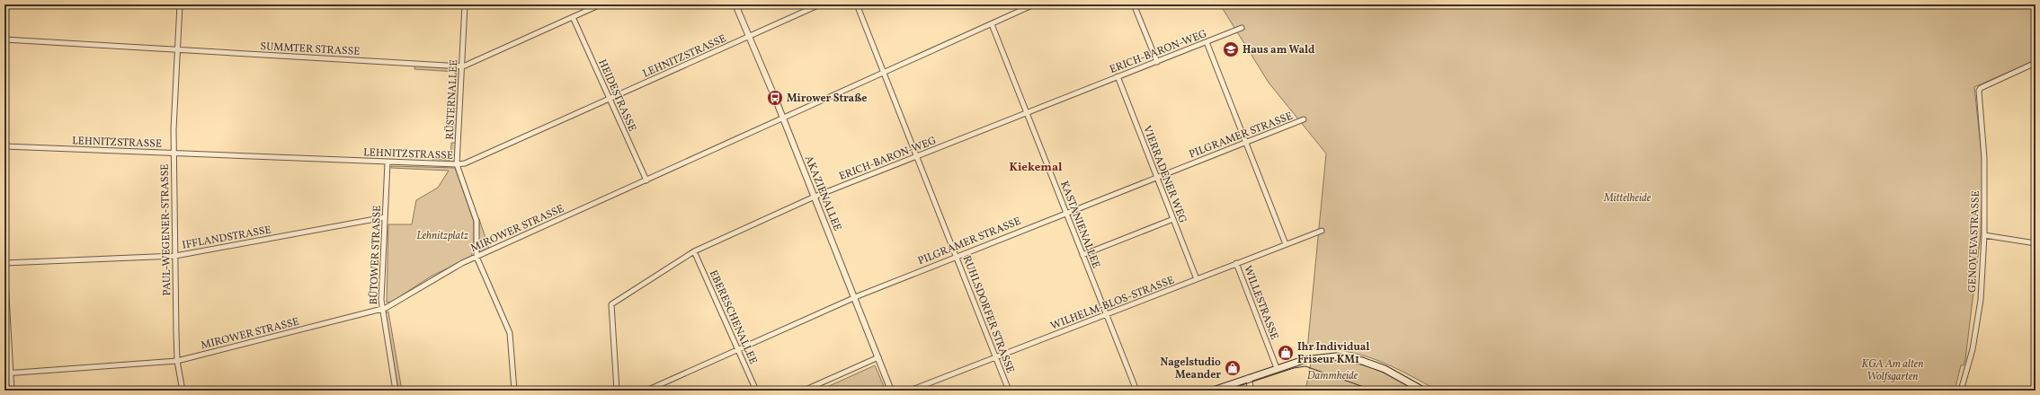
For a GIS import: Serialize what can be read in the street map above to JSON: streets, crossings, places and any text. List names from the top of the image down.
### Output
{
  "streets": {
    "street": [
      "SUMMTER STRASSE",
      "ERICH-BARON-WEG",
      "LEHNITZSTRASSE",
      "HEIDESTRASSE",
      "RÜSTERNALLEE",
      "PILGRAMER STRASSE",
      "VIERRADENER WEG",
      "AKAZIENALLEE",
      "KASTANIENALLEE",
      "MIROWER STRASSE",
      "PAUL-WEGENER-STRASSE",
      "IFFLANDSTRASSE",
      "GENOVEVASTRASSE",
      "BÜTOWER STRASSE",
      "WILHELM-BLOS-STRASSE",
      "WILLESTRASSE",
      "RUHLSDORFER STRASSE",
      "EBERESCHENALLEE"
    ]
  },
  "crossings": [
    ["SUMMTER STRASSE", "HEIDESTRASSE"],
    ["SUMMTER STRASSE", "RÜSTERNALLEE"],
    ["SUMMTER STRASSE", "PAUL-WEGENER-STRASSE"],
    ["ERICH-BARON-WEG", "VIERRADENER WEG"],
    ["ERICH-BARON-WEG", "AKAZIENALLEE"],
    ["ERICH-BARON-WEG", "KASTANIENALLEE"],
    ["ERICH-BARON-WEG", "RUHLSDORFER STRASSE"],
    ["ERICH-BARON-WEG", "EBERESCHENALLEE"],
    ["LEHNITZSTRASSE", "HEIDESTRASSE"],
    ["LEHNITZSTRASSE", "RÜSTERNALLEE"],
    ["LEHNITZSTRASSE", "AKAZIENALLEE"],
    ["LEHNITZSTRASSE", "PAUL-WEGENER-STRASSE"],
    ["LEHNITZSTRASSE", "BÜTOWER STRASSE"],
    ["HEIDESTRASSE", "MIROWER STRASSE"],
    ["RÜSTERNALLEE", "MIROWER STRASSE"],
    ["PILGRAMER STRASSE", "VIERRADENER WEG"],
    ["PILGRAMER STRASSE", "AKAZIENALLEE"],
    ["PILGRAMER STRASSE", "KASTANIENALLEE"],
    ["PILGRAMER STRASSE", "RUHLSDORFER STRASSE"],
    ["PILGRAMER STRASSE", "EBERESCHENALLEE"],
    ["VIERRADENER WEG", "WILHELM-BLOS-STRASSE"],
    ["AKAZIENALLEE", "MIROWER STRASSE"],
    ["KASTANIENALLEE", "MIROWER STRASSE"],
    ["KASTANIENALLEE", "WILHELM-BLOS-STRASSE"],
    ["MIROWER STRASSE", "PAUL-WEGENER-STRASSE"],
    ["MIROWER STRASSE", "BÜTOWER STRASSE"],
    ["MIROWER STRASSE", "RUHLSDORFER STRASSE"],
    ["PAUL-WEGENER-STRASSE", "IFFLANDSTRASSE"],
    ["IFFLANDSTRASSE", "BÜTOWER STRASSE"],
    ["WILHELM-BLOS-STRASSE", "WILLESTRASSE"],
    ["WILHELM-BLOS-STRASSE", "RUHLSDORFER STRASSE"]
  ],
  "districts": ["Kiekemal"],
  "parks": [
    "Mittelheide",
    "Lehnitzplatz",
    "KGA Am alten Wolfsgarten",
    "Dammheide"
  ],
  "places": {
    "school or university": ["Haus am Wald"],
    "bus stop": ["Mirower Straße"],
    "shop": ["Ihr Individual Friseur KM1", "Nagelstudio Meander"]
  }
}
